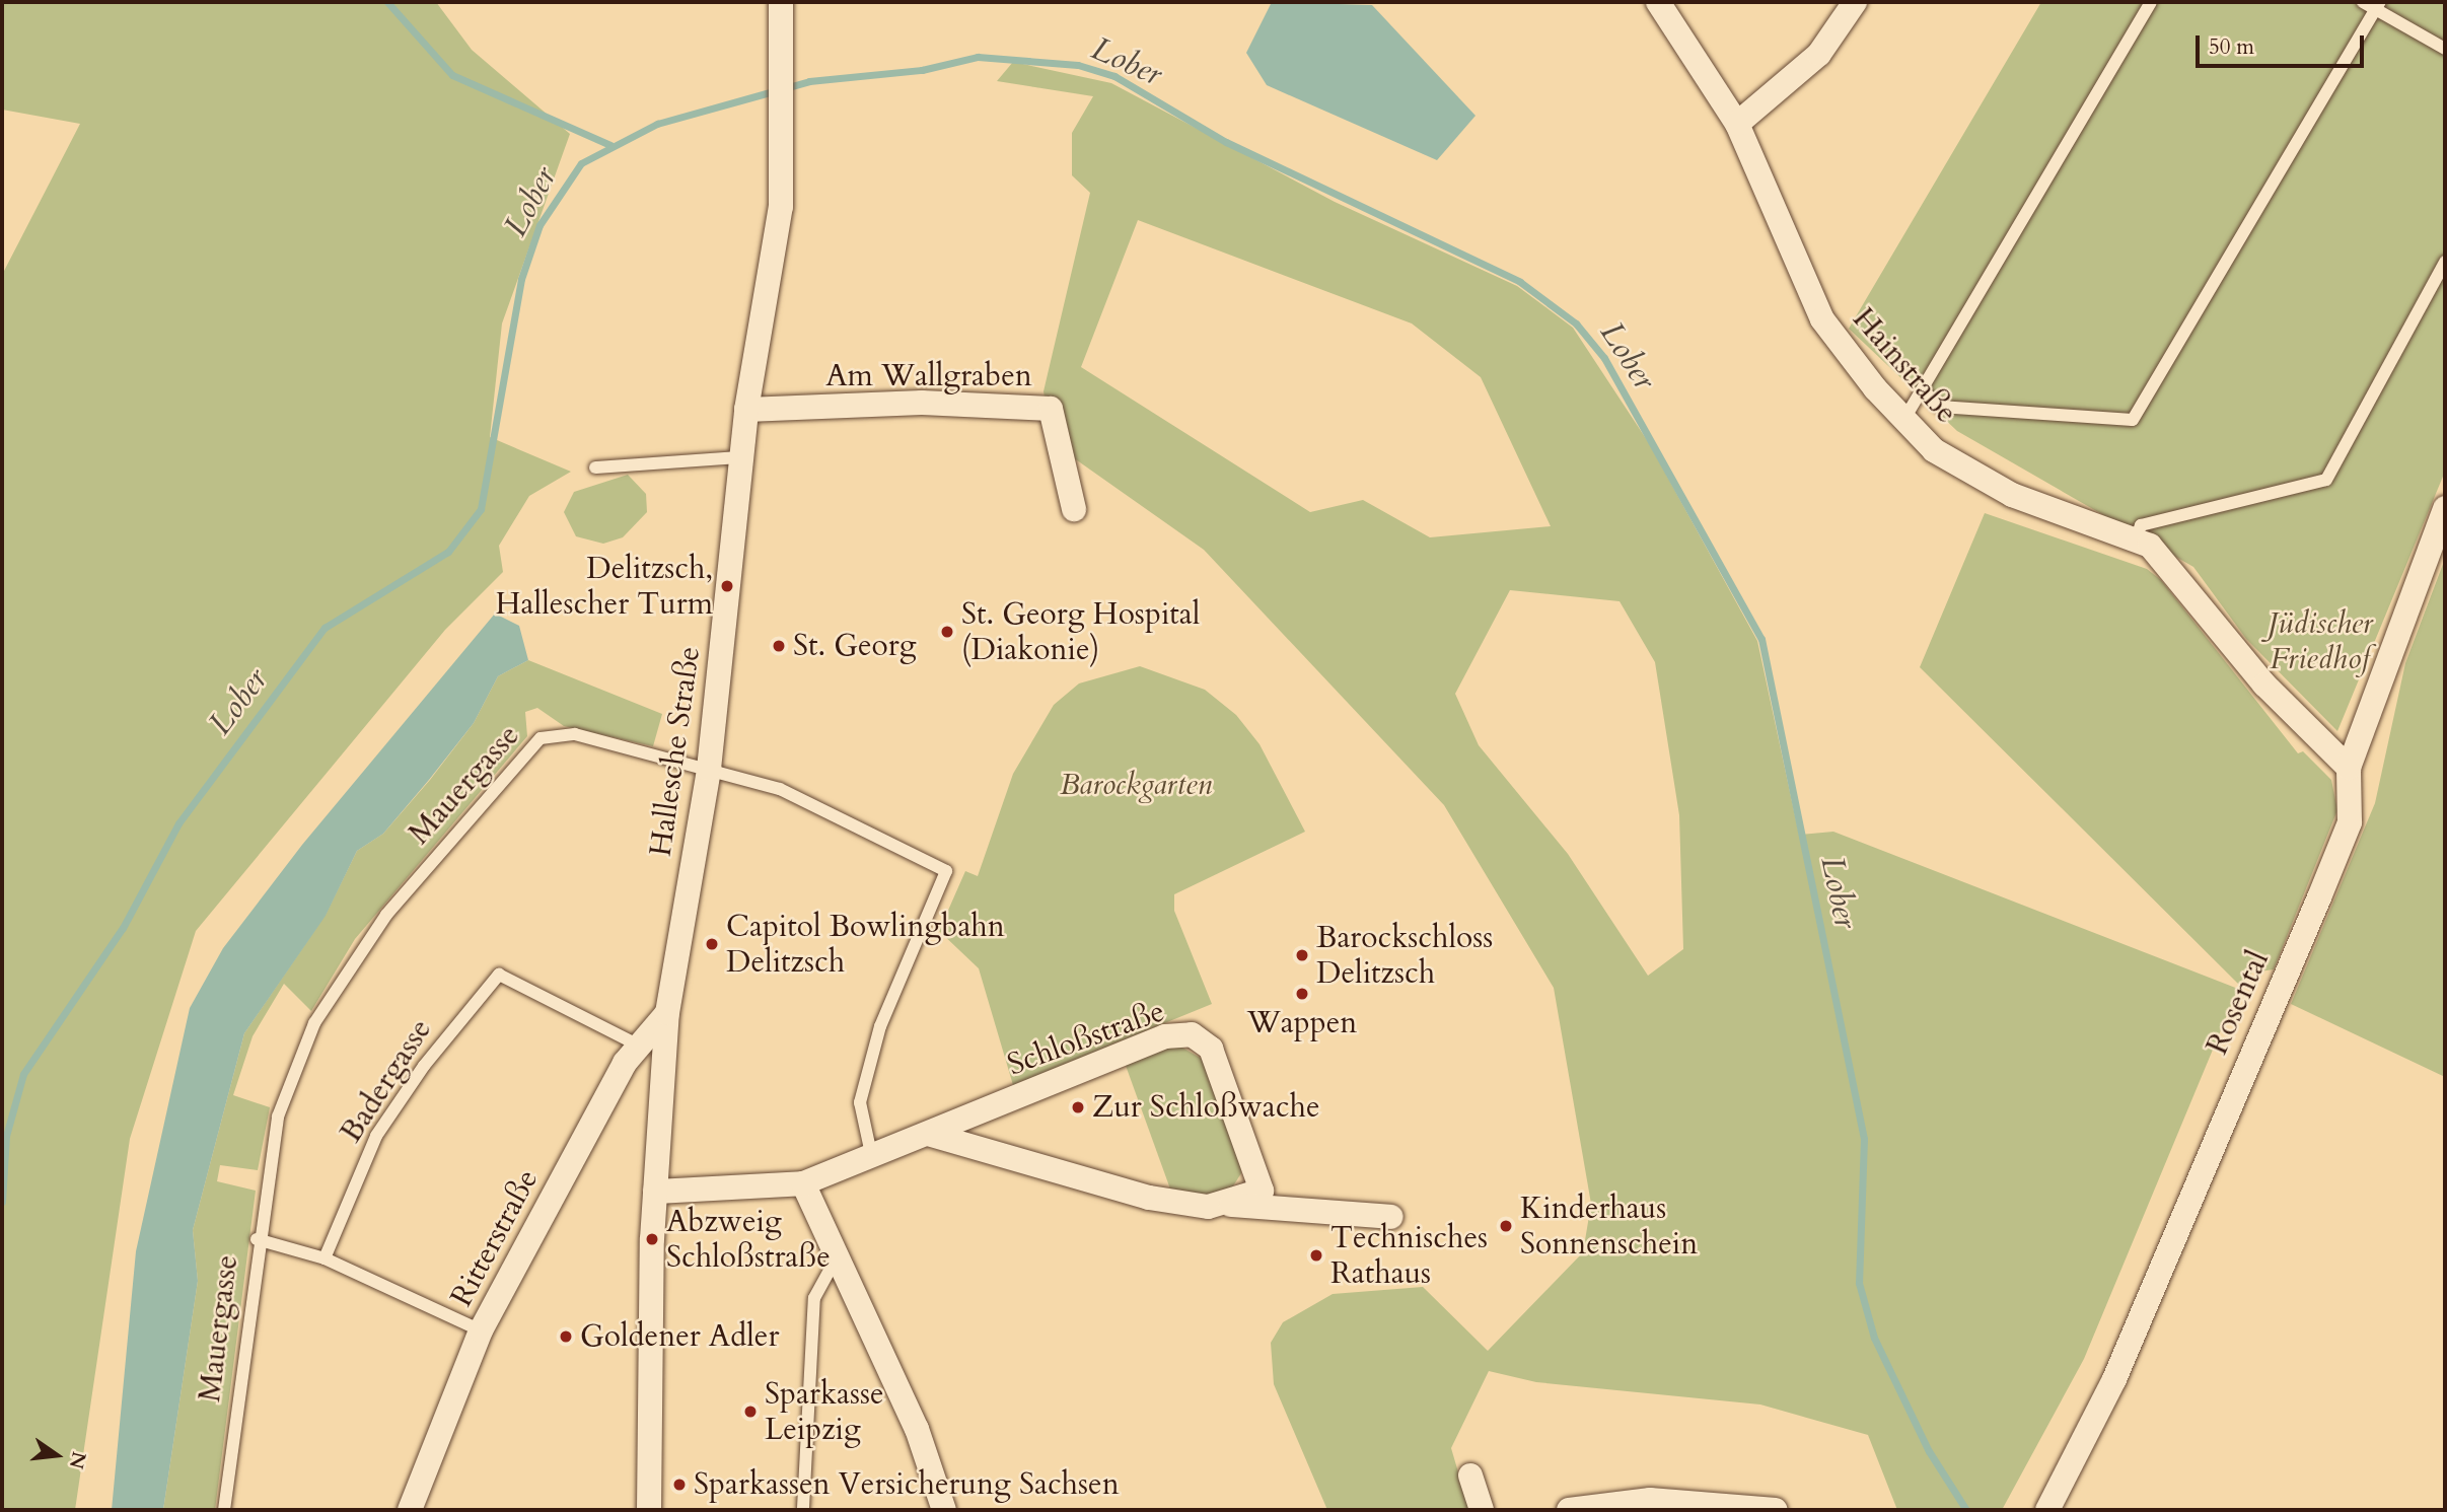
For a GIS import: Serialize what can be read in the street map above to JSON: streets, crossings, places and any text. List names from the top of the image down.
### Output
{
  "streets": {
    "street": [
      "Hainstraße",
      "Am Wallgraben",
      "Hallesche Straße",
      "Rosental",
      "Schloßstraße",
      "Ritterstraße"
    ],
    "lane": ["Mauergasse", "Badergasse"]
  },
  "crossings": [
    ["Hainstraße", "Rosental"],
    ["Am Wallgraben", "Hallesche Straße"],
    ["Hallesche Straße", "Mauergasse"],
    ["Hallesche Straße", "Schloßstraße"],
    ["Hallesche Straße", "Ritterstraße"],
    ["Mauergasse", "Schloßstraße"],
    ["Badergasse", "Ritterstraße"]
  ],
  "water": ["Lober"],
  "parks": ["Jüdischer Friedhof", "Barockgarten"],
  "places": [
    "Delitzsch, Hallescher Turm",
    "St. Georg Hospital (Diakonie)",
    "St. Georg",
    "Capitol Bowlingbahn Delitzsch",
    "Barockschloss Delitzsch",
    "Wappen",
    "Zur Schloßwache",
    "Kinderhaus Sonnenschein",
    "Abzweig Schloßstraße",
    "Technisches Rathaus",
    "Goldener Adler",
    "Sparkasse Leipzig",
    "Sparkassen Versicherung Sachsen"
  ],
  "scale_bar": "50 m",
  "north": "right"
}
